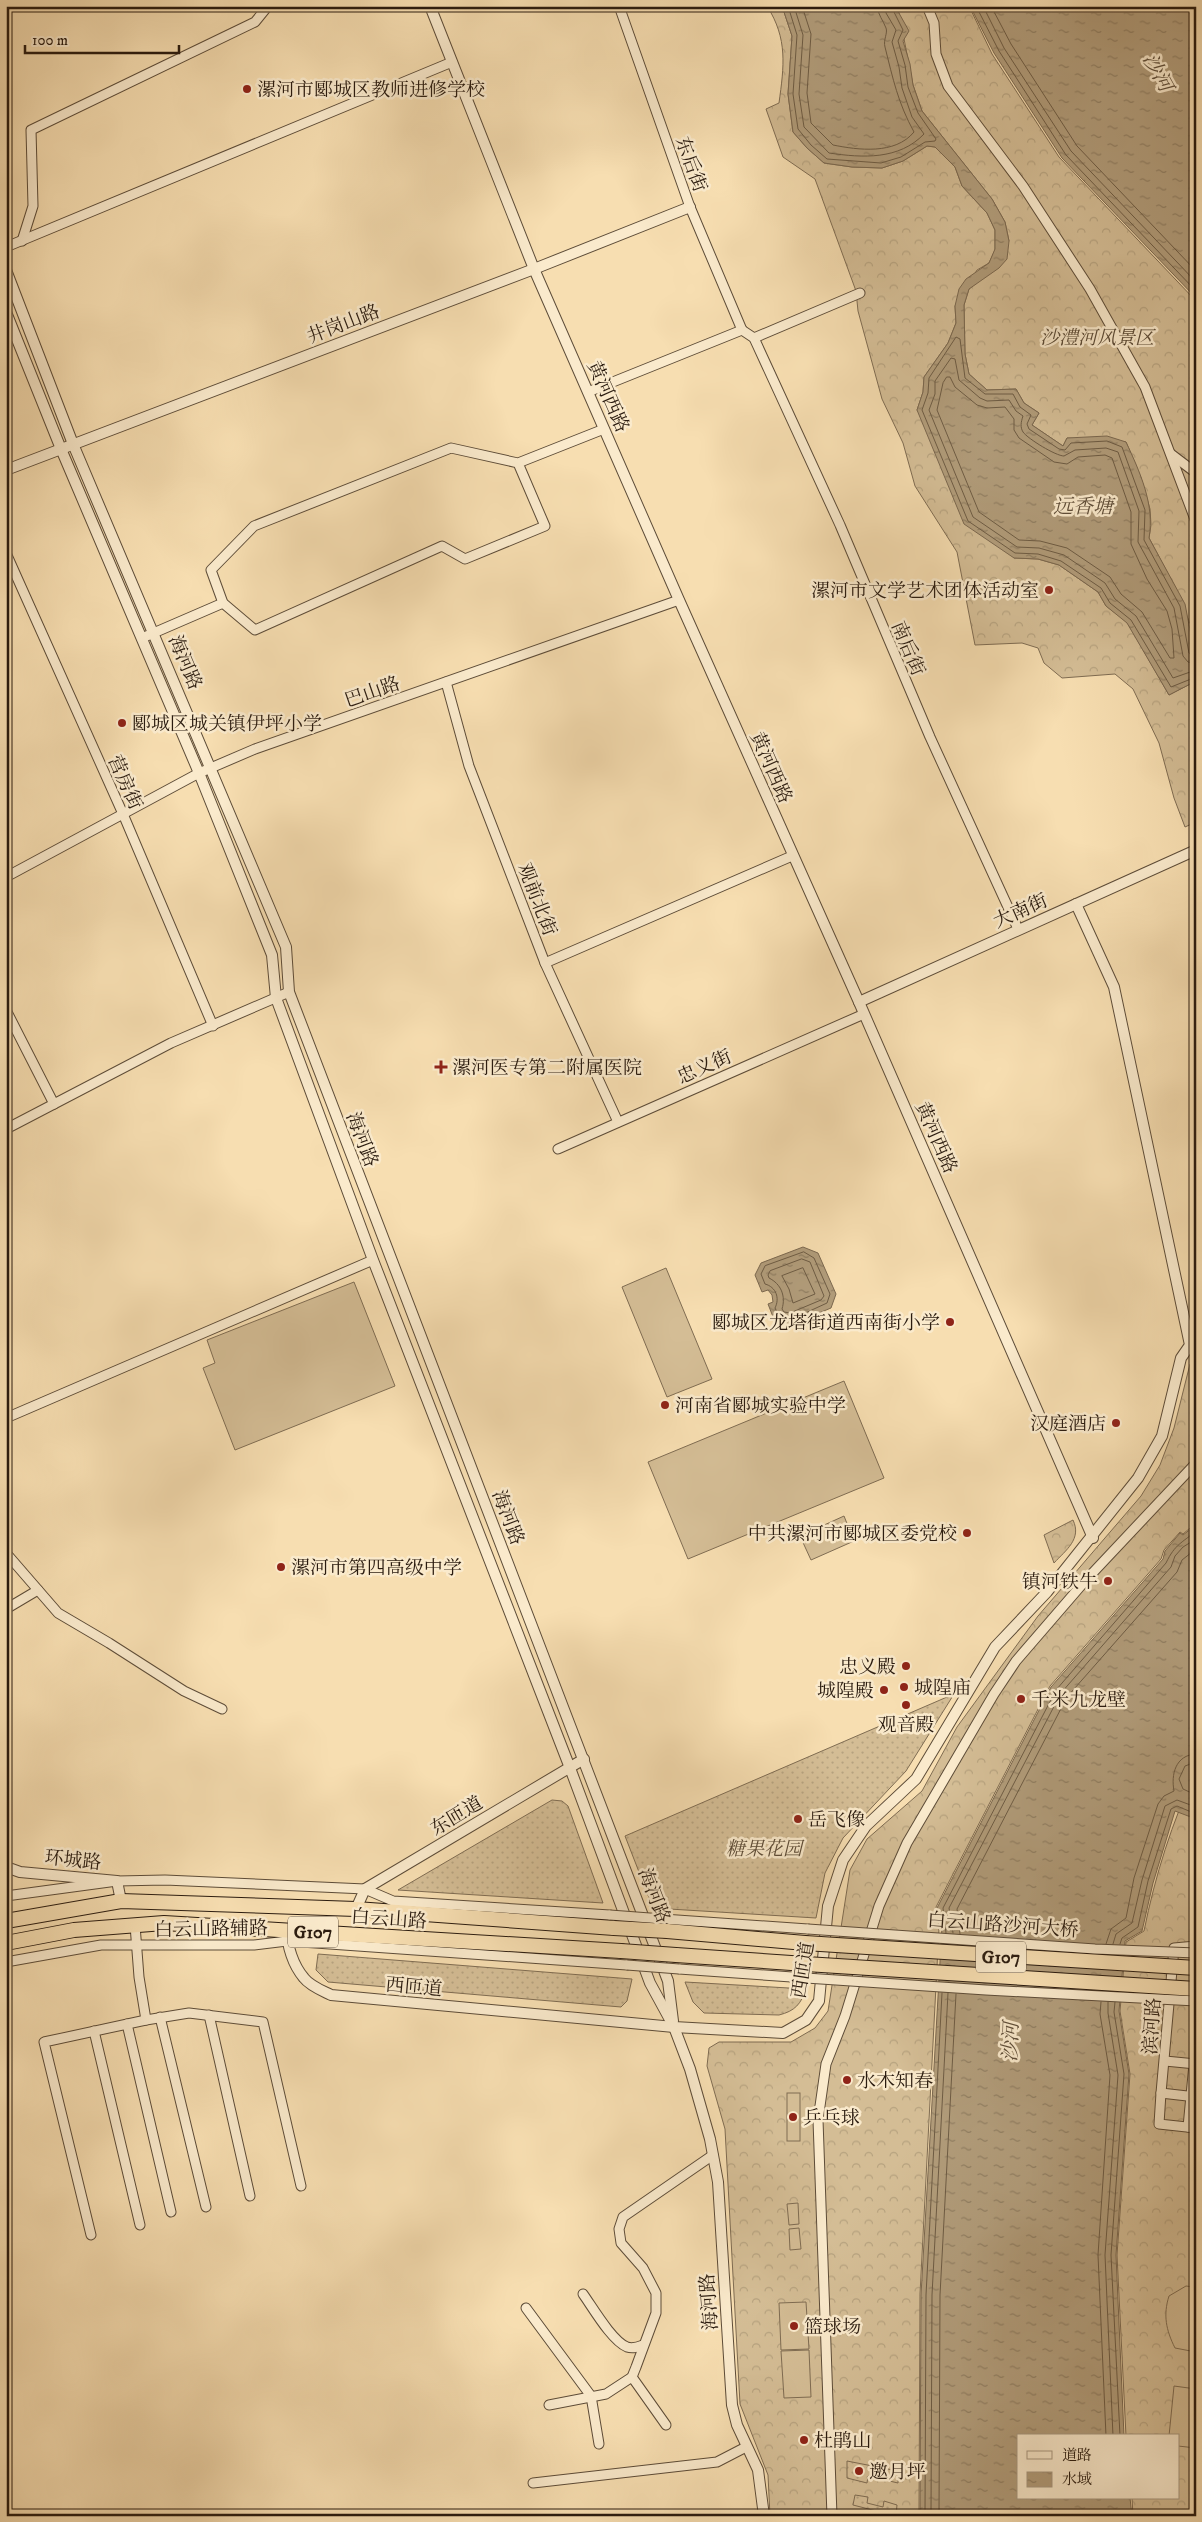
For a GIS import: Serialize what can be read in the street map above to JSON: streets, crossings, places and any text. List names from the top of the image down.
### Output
{
  "streets": {
    "highway": ["白云山路", "白云山路沙河大桥", "G107"],
    "street": [
      "东后街",
      "井岗山路",
      "黄河西路",
      "南后街",
      "海河路",
      "巴山路",
      "营房街",
      "观前北街",
      "大南街",
      "忠义街",
      "东匝道",
      "环城路",
      "白云山路辅路",
      "西匝道",
      "滨河路"
    ]
  },
  "crossings": [
    ["东后街", "井岗山路"],
    ["井岗山路", "黄河西路"],
    ["井岗山路", "海河路"],
    ["黄河西路", "巴山路"],
    ["黄河西路", "大南街"],
    ["黄河西路", "忠义街"],
    ["黄河西路", "西匝道"],
    ["南后街", "大南街"],
    ["海河路", "巴山路"],
    ["海河路", "东匝道"],
    ["海河路", "西匝道"],
    ["巴山路", "营房街"],
    ["巴山路", "观前北街"],
    ["观前北街", "忠义街"],
    ["环城路", "白云山路"],
    ["白云山路", "白云山路辅路"],
    ["白云山路", "G107"],
    ["白云山路", "西匝道"],
    ["白云山路沙河大桥", "G107"],
    ["白云山路辅路", "G107"],
    ["白云山路辅路", "西匝道"]
  ],
  "water": ["沙河", "远香塘"],
  "parks": ["沙澧河风景区", "糖果花园"],
  "places": {
    "other": [
      "漯河市郾城区教师进修学校",
      "漯河市文学艺术团体活动室",
      "郾城区城关镇伊坪小学",
      "郾城区龙塔街道西南街小学",
      "河南省郾城实验中学",
      "汉庭酒店",
      "中共漯河市郾城区委党校",
      "漯河市第四高级中学",
      "镇河铁牛",
      "忠义殿",
      "城隍庙",
      "城隍殿",
      "千米九龙壁",
      "观音殿",
      "岳飞像",
      "水木知春",
      "乒乓球",
      "篮球场",
      "杜鹃山",
      "邀月坪"
    ],
    "health": ["漯河医专第二附属医院"]
  },
  "legend": ["道路", "水域"],
  "scale_bar": "100 m"
}
